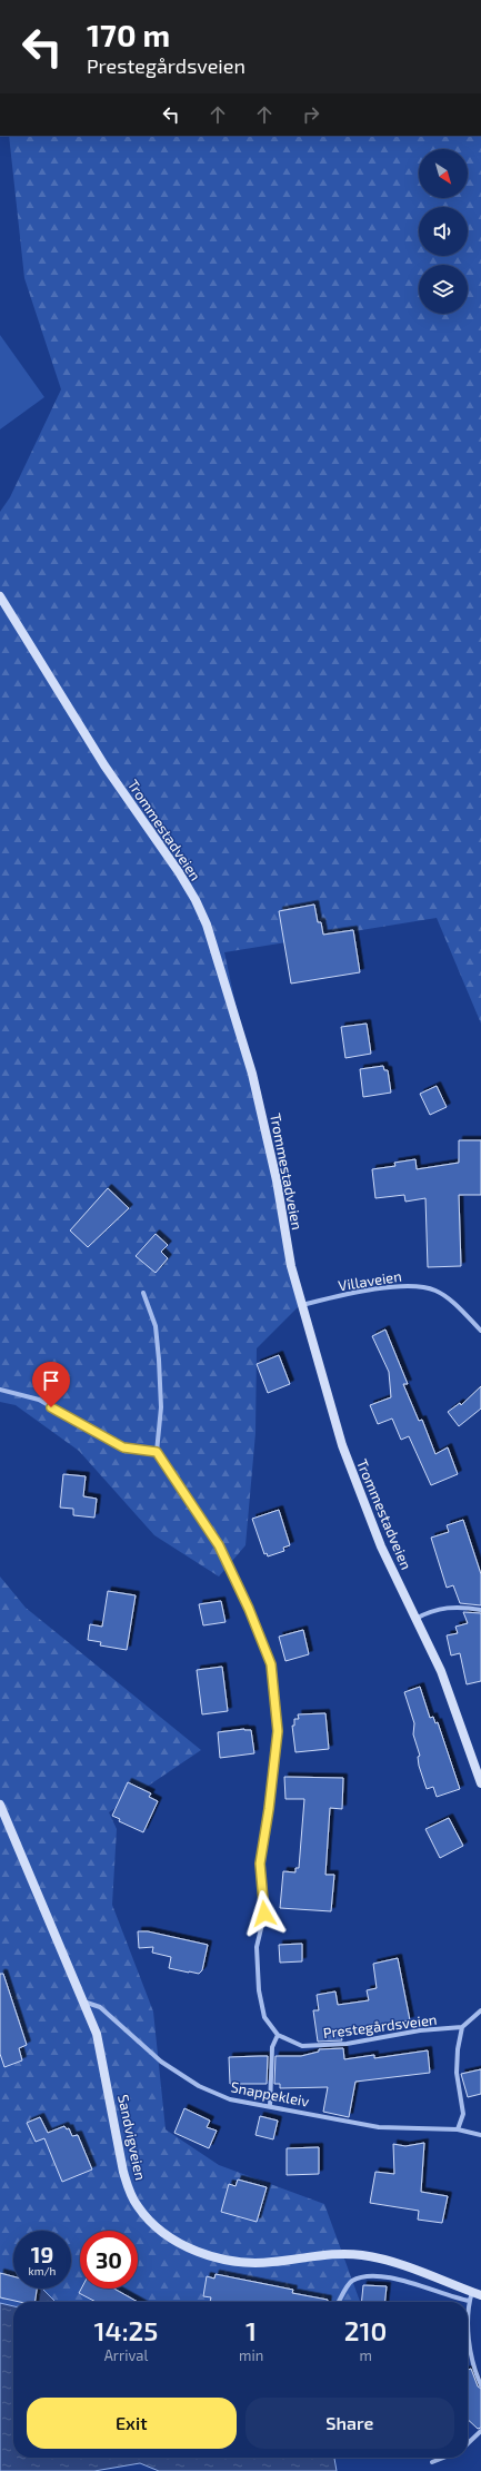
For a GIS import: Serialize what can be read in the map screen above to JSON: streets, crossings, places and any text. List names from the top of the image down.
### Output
{
  "streets": {
    "main road": ["Trommestadveien", "Sandvigveien"],
    "street": ["Villaveien", "Prestegårdsveien", "Snappekleiv"]
  },
  "crossings": [
    ["Trommestadveien", "Villaveien"],
    ["Snappekleiv", "Sandvigveien"]
  ],
  "north": "bottom right",
  "page": {
    "turn": ["170 m", "Prestegårdsveien"],
    "speed": "19 km/h",
    "limit": "30",
    "eta": [
      "14:25",
      "Arrival",
      "1",
      "min",
      "210",
      "m"
    ],
    "buttons": ["Exit", "Share"]
  }
}
